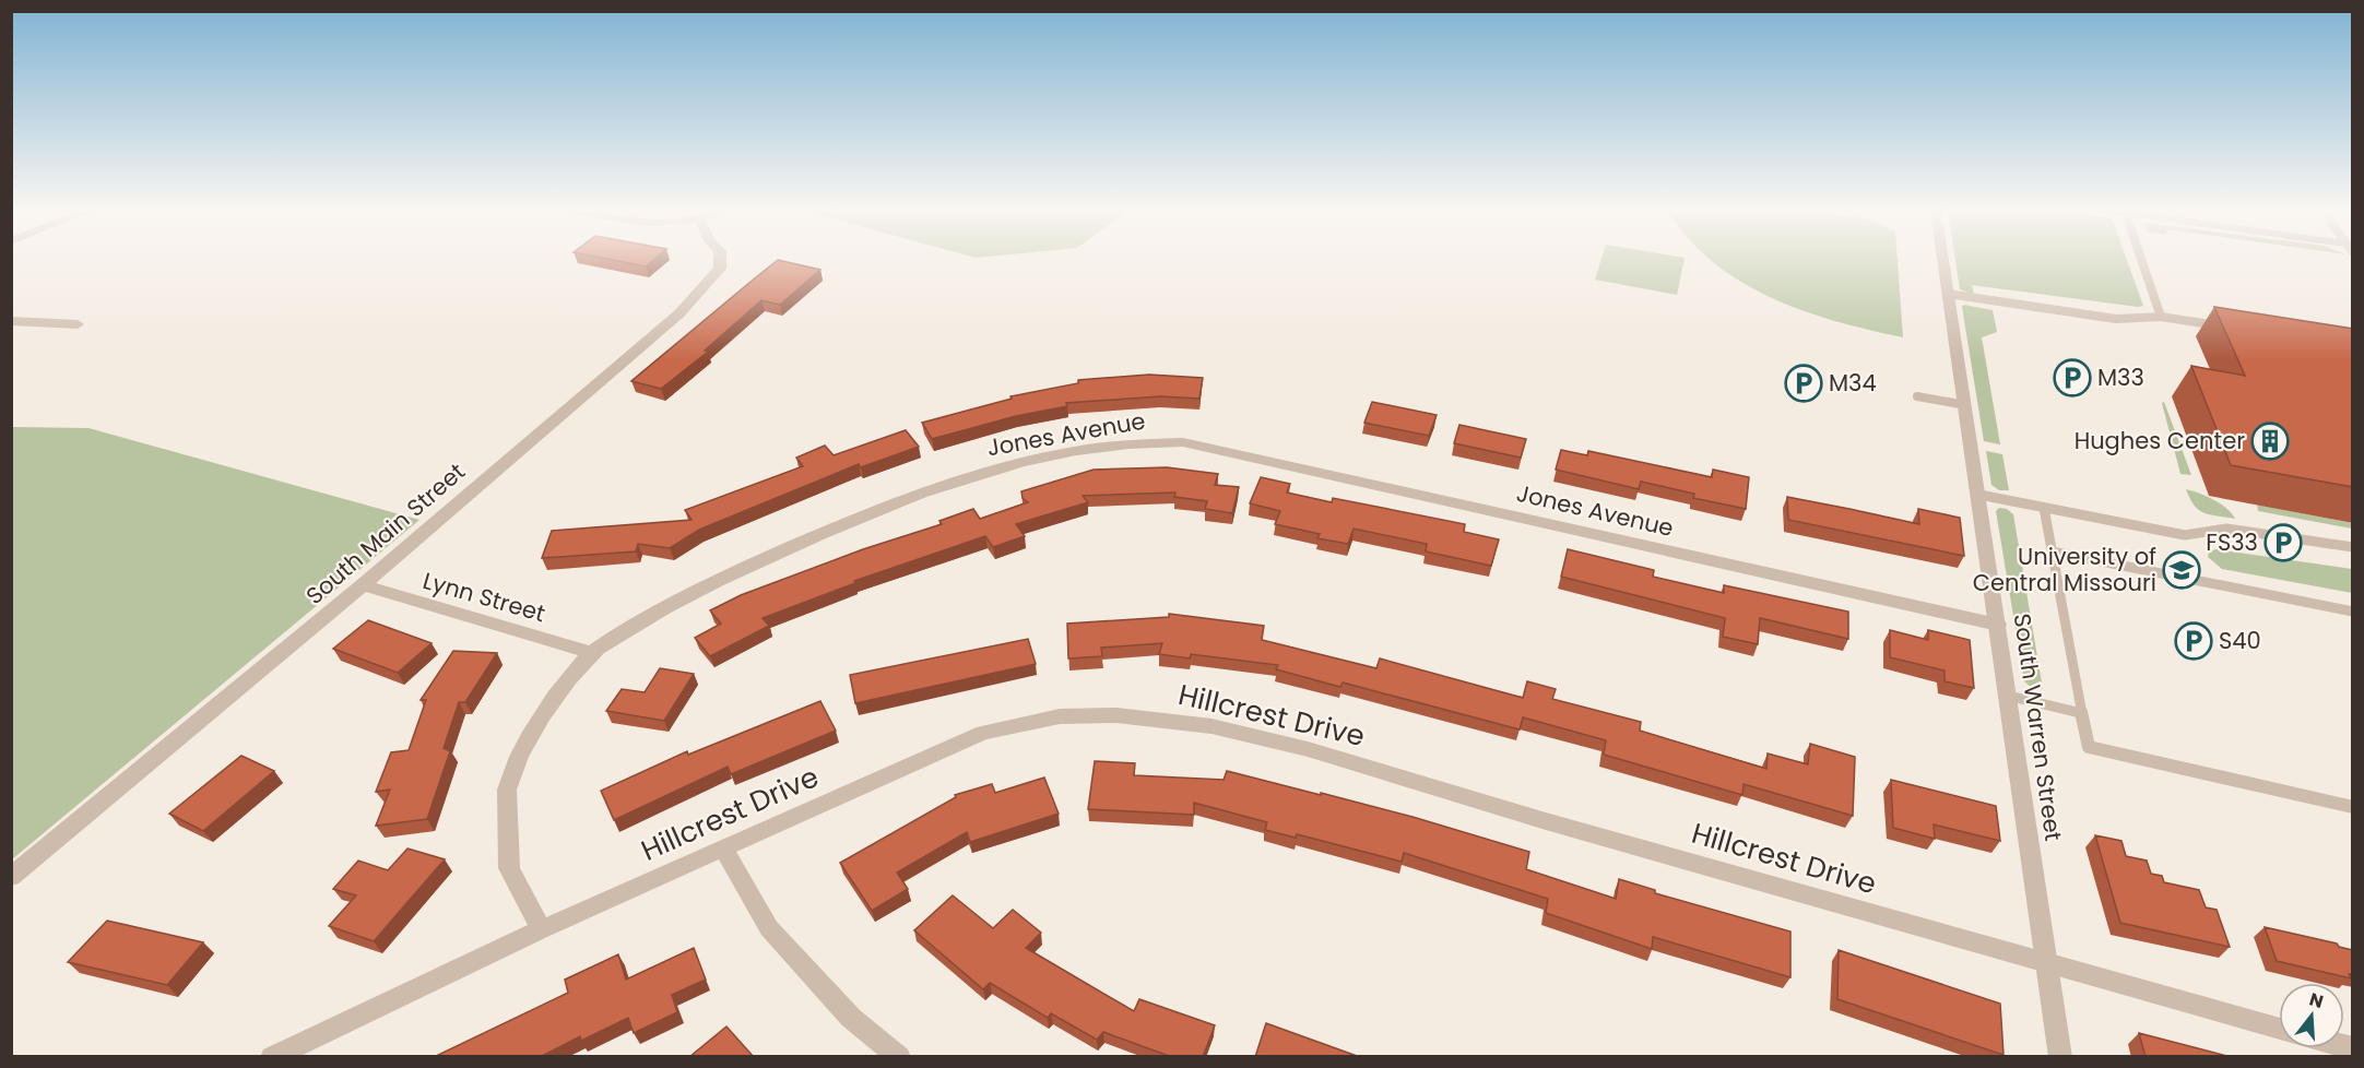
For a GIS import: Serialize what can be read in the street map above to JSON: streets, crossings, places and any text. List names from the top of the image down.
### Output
{
  "streets": {
    "street": [
      "Jones Avenue",
      "South Main Street",
      "Lynn Street",
      "Hillcrest Drive",
      "South Warren Street"
    ]
  },
  "crossings": [
    ["Jones Avenue", "Lynn Street"],
    ["Jones Avenue", "Hillcrest Drive"],
    ["Jones Avenue", "South Warren Street"],
    ["South Main Street", "Lynn Street"],
    ["Hillcrest Drive", "South Warren Street"]
  ],
  "places": {
    "parking": [
      "M33",
      "M34",
      "FS33",
      "S40"
    ],
    "building": ["Hughes Center"],
    "school or university": ["University of Central Missouri"]
  },
  "north": "top"
}
